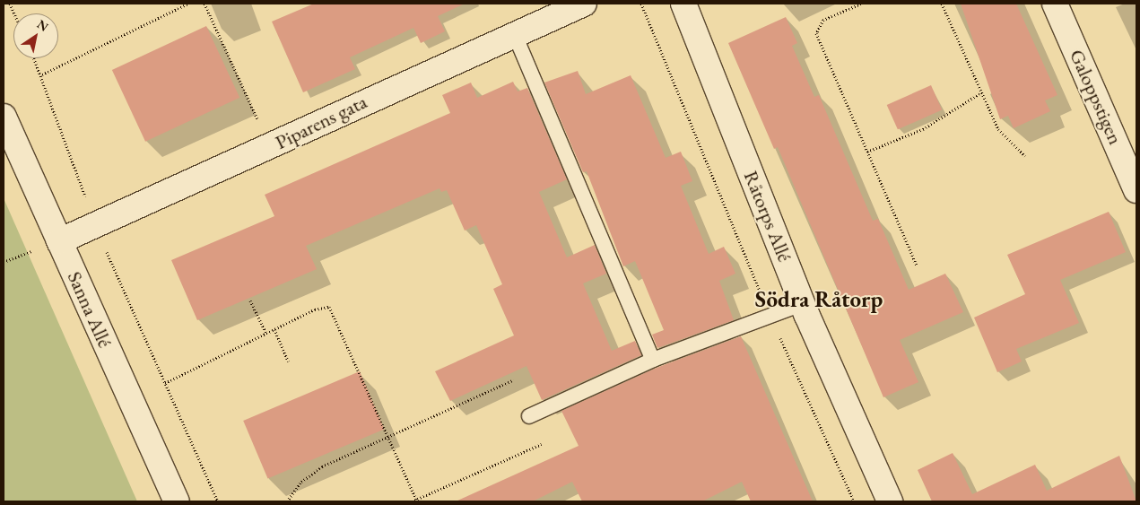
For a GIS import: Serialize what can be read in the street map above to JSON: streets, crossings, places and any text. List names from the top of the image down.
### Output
{
  "streets": {
    "street": [
      "Galoppstigen",
      "Piparens gata",
      "Råtorps Allé",
      "Sanna Allé"
    ]
  },
  "crossings": [
    ["Piparens gata", "Sanna Allé"]
  ],
  "districts": ["Södra Råtorp"],
  "north": "top right"
}
